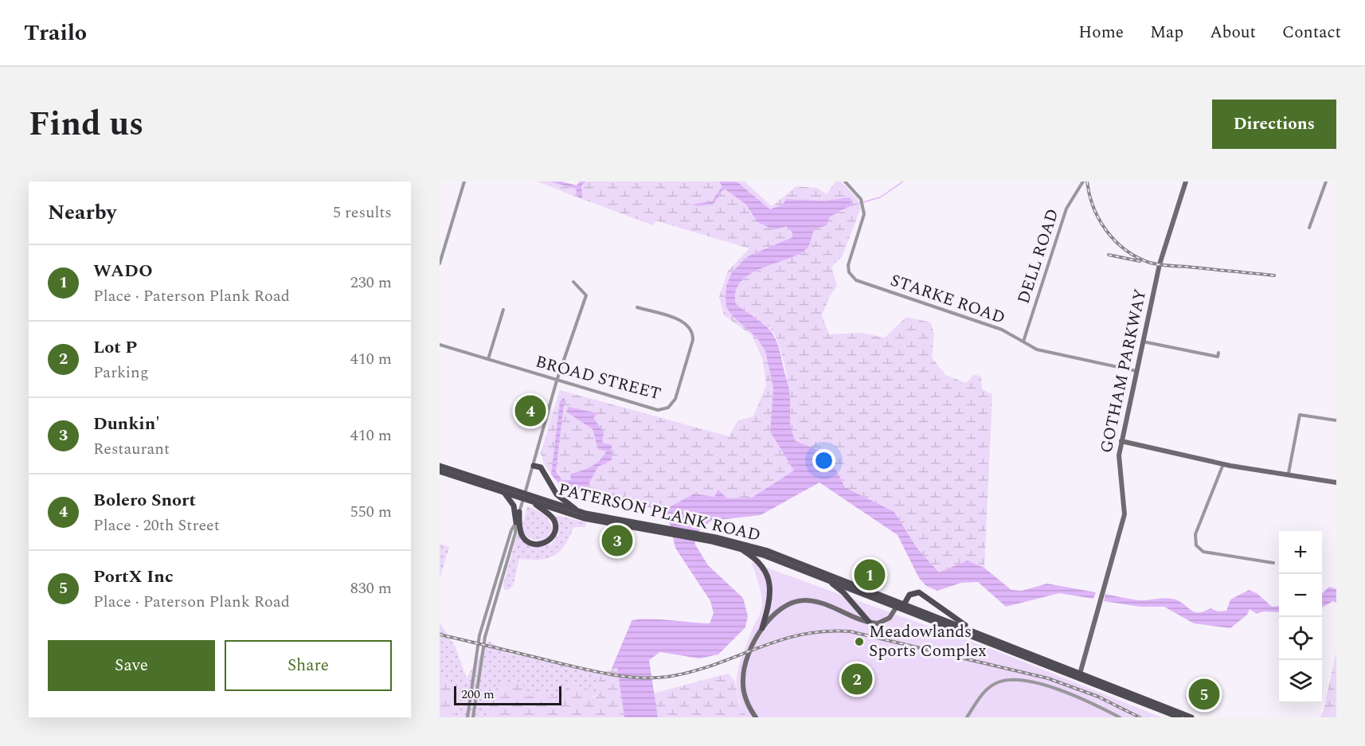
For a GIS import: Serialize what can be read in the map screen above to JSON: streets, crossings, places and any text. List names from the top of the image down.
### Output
{
  "streets": {
    "main road": ["PATERSON PLANK ROAD"],
    "street": [
      "DELL ROAD",
      "STARKE ROAD",
      "GOTHAM PARKWAY",
      "BROAD STREET"
    ]
  },
  "crossings": [
    ["DELL ROAD", "STARKE ROAD"],
    ["STARKE ROAD", "GOTHAM PARKWAY"],
    ["GOTHAM PARKWAY", "PATERSON PLANK ROAD"]
  ],
  "places": ["Meadowlands Sports Complex"],
  "scale_bar": "200 m",
  "page": {
    "header": "Trailo",
    "nav": [
      "Home",
      "Map",
      "About",
      "Contact"
    ],
    "title": "Find us",
    "buttons": [
      "Directions",
      ["Save", "Share"]
    ],
    "heading": ["Nearby", "5 results"],
    "list": [
      {
        "mark": "1",
        "name": "WADO",
        "note": "Place · Paterson Plank Road",
        "value": "230 m"
      },
      {
        "mark": "2",
        "name": "Lot P",
        "note": "Parking",
        "value": "410 m"
      },
      {
        "mark": "3",
        "name": "Dunkin'",
        "note": "Restaurant",
        "value": "410 m"
      },
      {
        "mark": "4",
        "name": "Bolero Snort",
        "note": "Place · 20th Street",
        "value": "550 m"
      },
      {
        "mark": "5",
        "name": "PortX Inc",
        "note": "Place · Paterson Plank Road",
        "value": "830 m"
      }
    ],
    "pins": [
      "4",
      "3",
      "1",
      "2",
      "5"
    ],
    "map_buttons": ["+", "−"],
    "scale": "200 m"
  }
}
